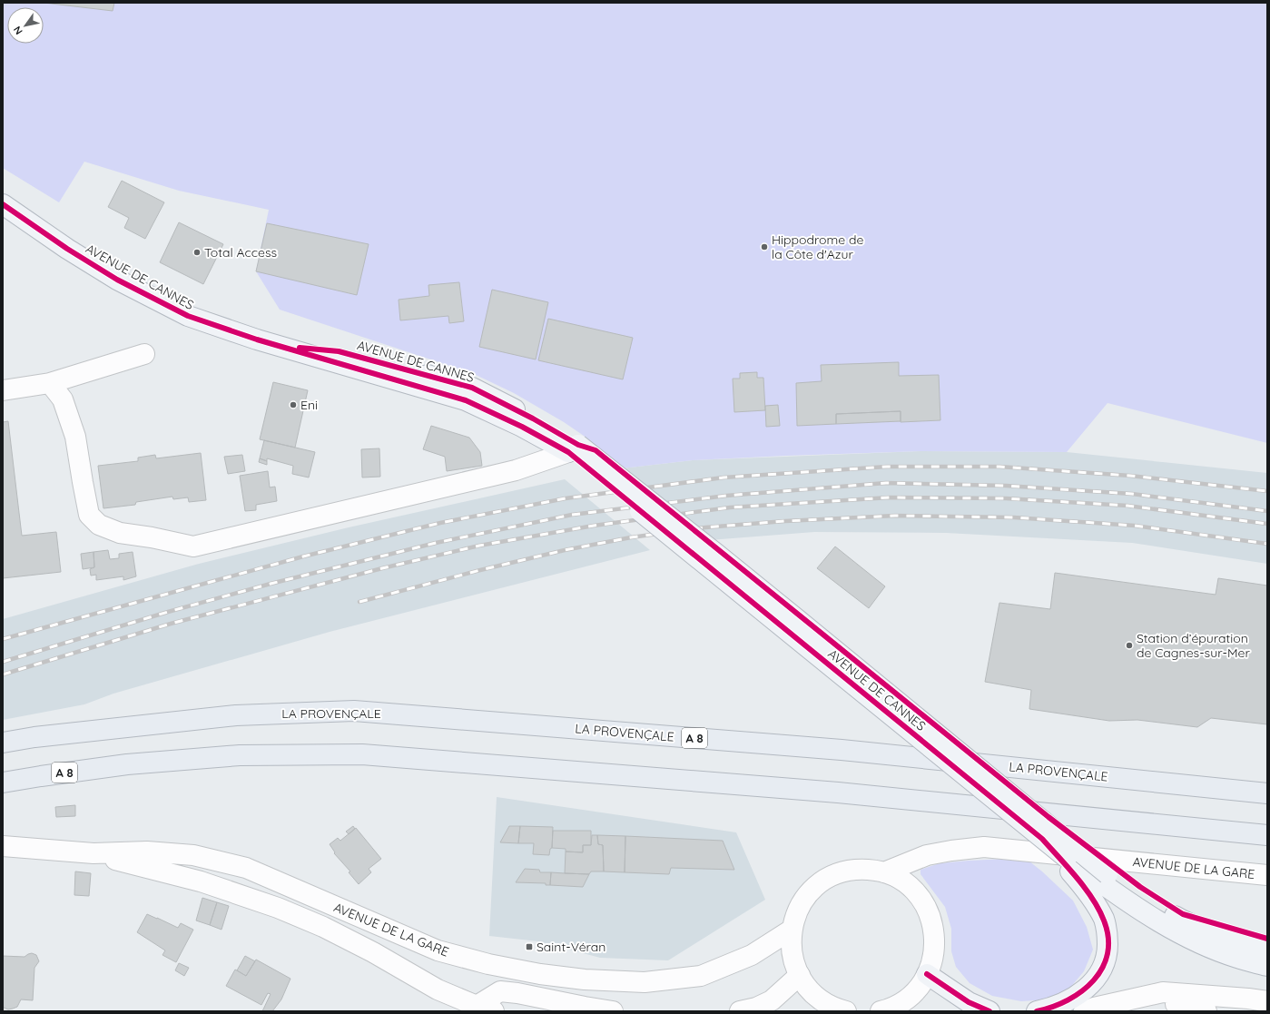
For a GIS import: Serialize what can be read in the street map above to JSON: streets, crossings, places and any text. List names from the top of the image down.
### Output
{
  "streets": {
    "highway": ["LA PROVENÇALE", "A 8"],
    "main road": ["AVENUE DE CANNES", "AVENUE DE LA GARE"]
  },
  "places": {
    "other": [
      "Hippodrome de la Côte d'Azur",
      "Total Access",
      "Eni",
      "Station d’épuration de Cagnes-sur-Mer"
    ],
    "transit": ["Saint-Véran"]
  },
  "north": "bottom left"
}
